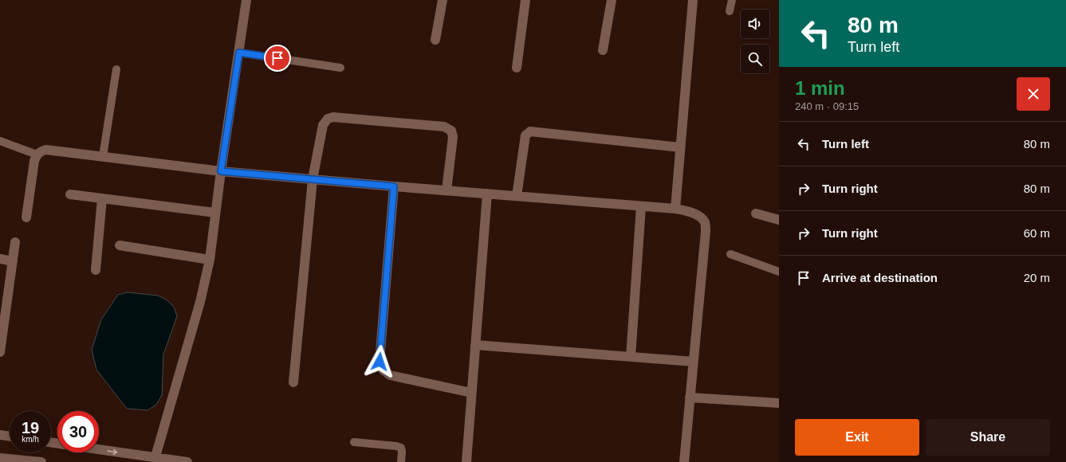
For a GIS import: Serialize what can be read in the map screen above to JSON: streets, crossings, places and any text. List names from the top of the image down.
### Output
{
  "page": {
    "turn": ["80 m", "Turn left"],
    "heading": ["1 min", "240 m · 09:15"],
    "list": [
      {
        "name": "Turn left",
        "value": "80 m"
      },
      {
        "name": "Turn right",
        "value": "80 m"
      },
      {
        "name": "Turn right",
        "value": "60 m"
      },
      {
        "name": "Arrive at destination",
        "value": "20 m"
      }
    ],
    "speed": "19 km/h",
    "limit": "30",
    "buttons": ["Exit", "Share"]
  }
}
